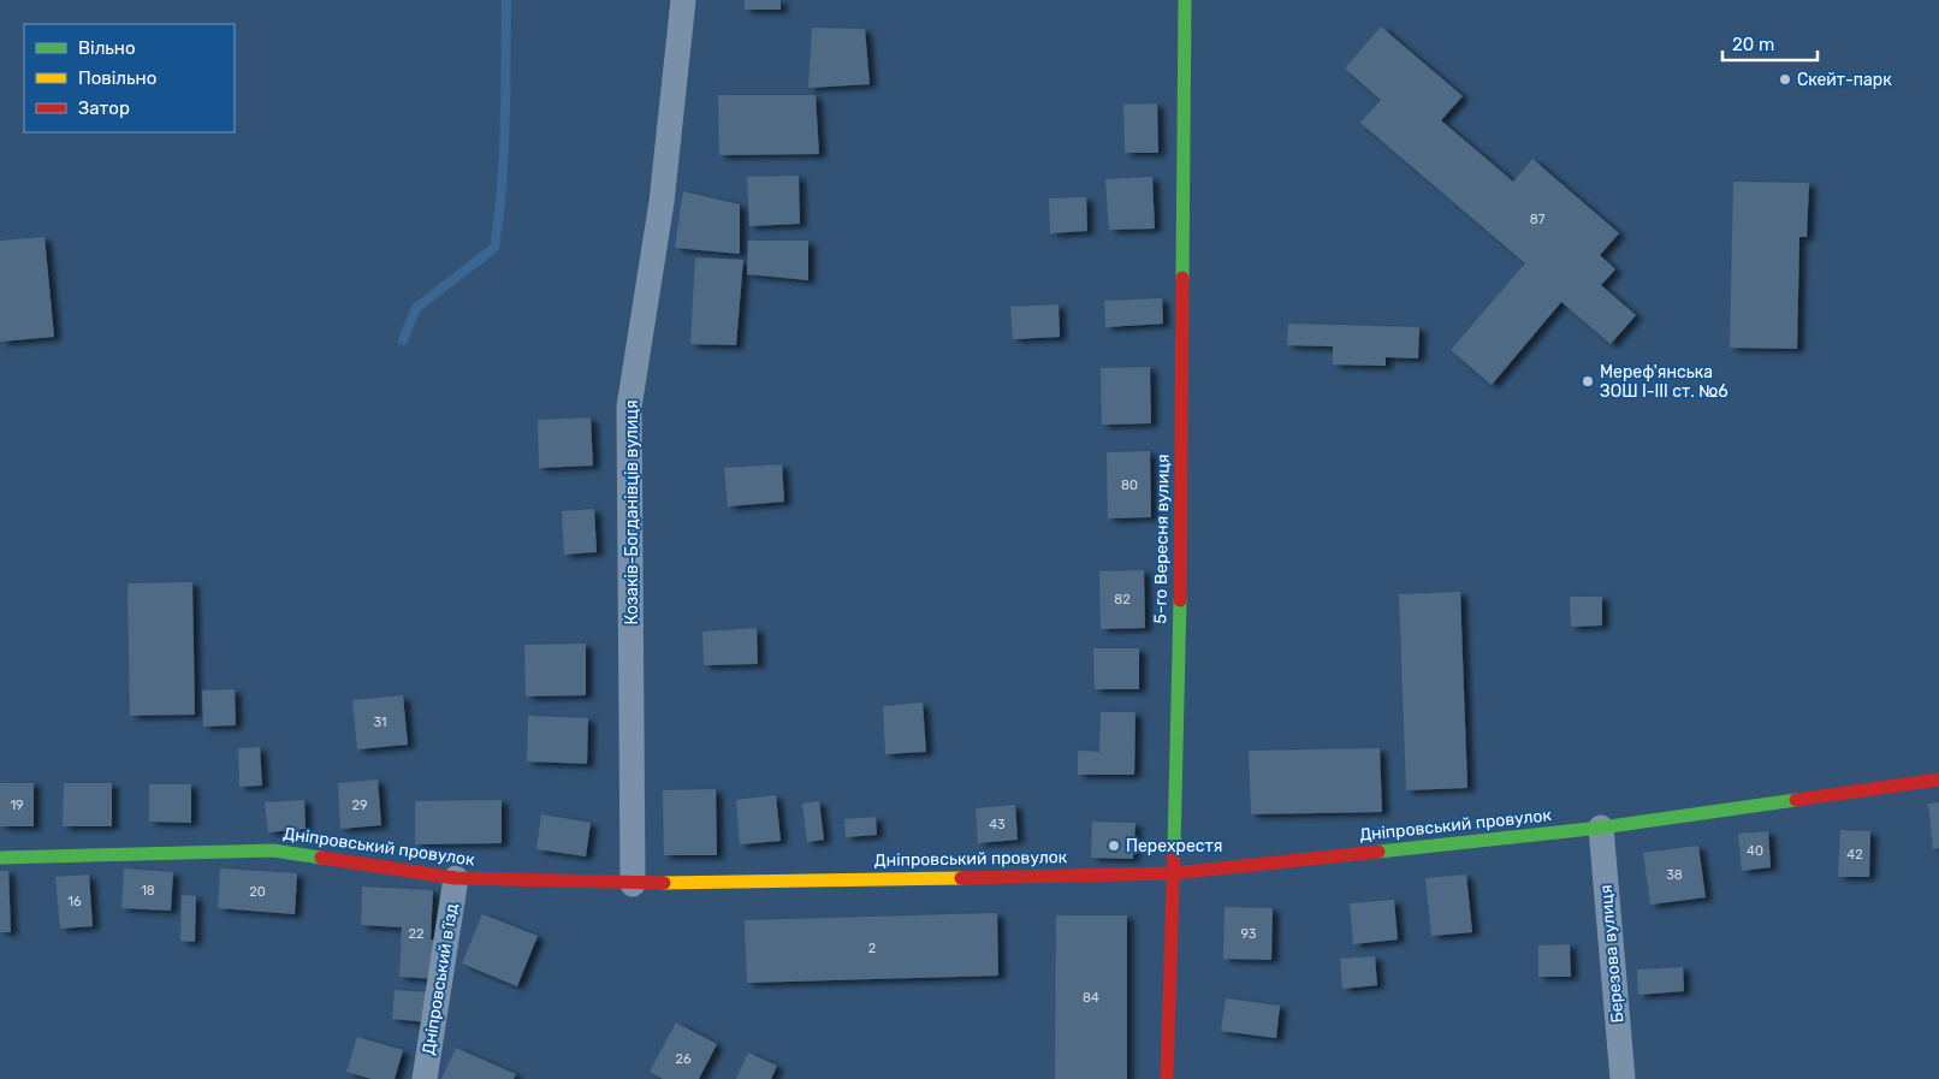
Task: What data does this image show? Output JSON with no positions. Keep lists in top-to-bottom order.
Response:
{
  "streets": {
    "street": [
      "Козаків-Богданівців вулиця",
      "5-го Вересня вулиця",
      "Дніпровський провулок",
      "Березова вулиця",
      "Дніпровський в’їзд"
    ]
  },
  "crossings": [
    ["Козаків-Богданівців вулиця", "Дніпровський провулок"],
    ["5-го Вересня вулиця", "Дніпровський провулок"],
    ["Дніпровський провулок", "Березова вулиця"],
    ["Дніпровський провулок", "Дніпровський в’їзд"]
  ],
  "places": ["Скейт-парк", "Мереф'янська ЗОШ І-ІІІ ст. №6", "Перехрестя"],
  "house_numbers": [
    "87",
    "80",
    "82",
    "31",
    "19",
    "29",
    "43",
    "40",
    "42",
    "38",
    "18",
    "20",
    "16",
    "22",
    "93",
    "2",
    "84",
    "26"
  ],
  "legend": ["Вільно", "Повільно", "Затор"],
  "scale_bar": "20 m"
}
